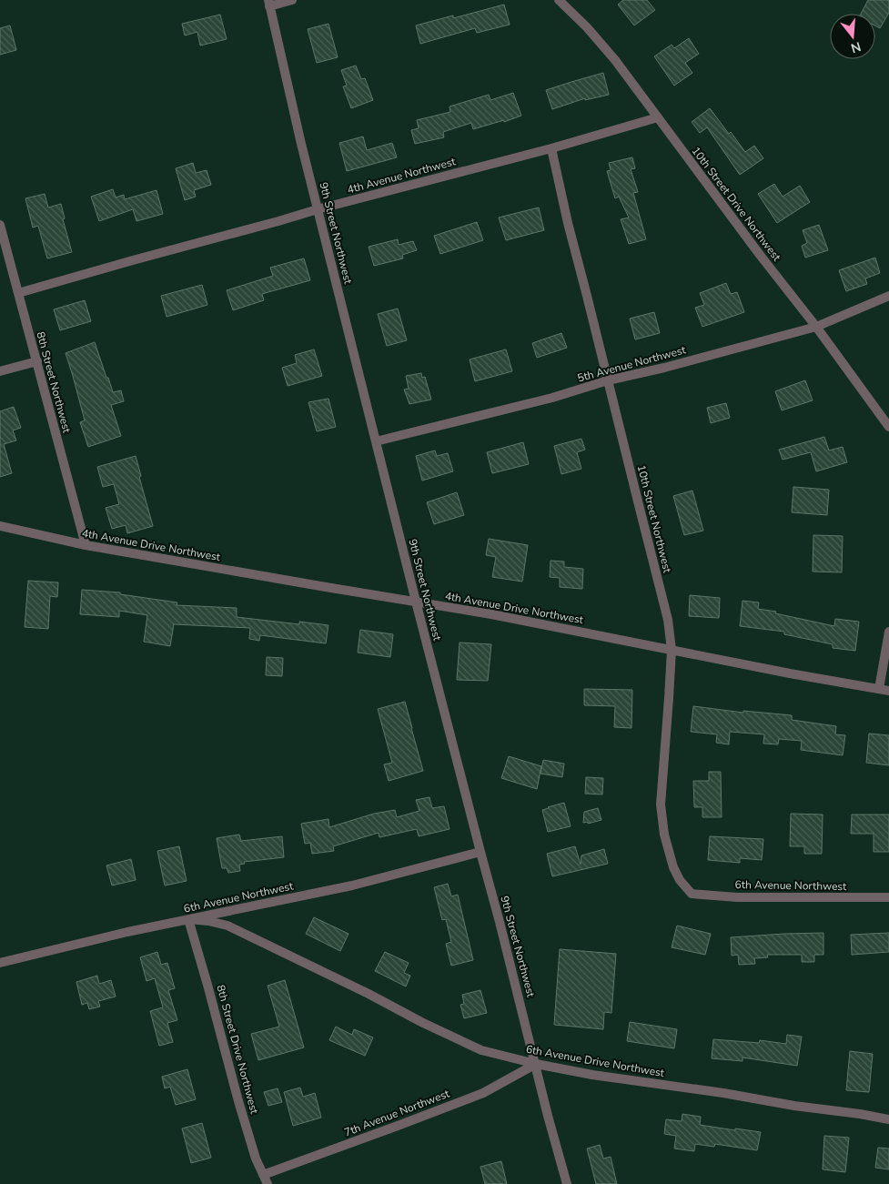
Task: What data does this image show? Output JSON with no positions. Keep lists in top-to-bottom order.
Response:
{
  "streets": {
    "street": [
      "4th Avenue Northwest",
      "10th Street Drive Northwest",
      "9th Street Northwest",
      "5th Avenue Northwest",
      "8th Street Northwest",
      "10th Street Northwest",
      "4th Avenue Drive Northwest",
      "6th Avenue Northwest",
      "8th Street Drive Northwest",
      "6th Avenue Drive Northwest",
      "7th Avenue Northwest"
    ]
  },
  "crossings": [
    ["4th Avenue Northwest", "10th Street Drive Northwest"],
    ["4th Avenue Northwest", "9th Street Northwest"],
    ["4th Avenue Northwest", "8th Street Northwest"],
    ["4th Avenue Northwest", "10th Street Northwest"],
    ["10th Street Drive Northwest", "5th Avenue Northwest"],
    ["9th Street Northwest", "5th Avenue Northwest"],
    ["9th Street Northwest", "4th Avenue Drive Northwest"],
    ["9th Street Northwest", "6th Avenue Northwest"],
    ["9th Street Northwest", "6th Avenue Drive Northwest"],
    ["9th Street Northwest", "7th Avenue Northwest"],
    ["5th Avenue Northwest", "10th Street Northwest"],
    ["8th Street Northwest", "4th Avenue Drive Northwest"],
    ["10th Street Northwest", "4th Avenue Drive Northwest"],
    ["10th Street Northwest", "6th Avenue Northwest"],
    ["6th Avenue Northwest", "8th Street Drive Northwest"],
    ["6th Avenue Northwest", "6th Avenue Drive Northwest"],
    ["8th Street Drive Northwest", "6th Avenue Drive Northwest"],
    ["8th Street Drive Northwest", "7th Avenue Northwest"],
    ["6th Avenue Drive Northwest", "7th Avenue Northwest"]
  ],
  "north": "bottom"
}
